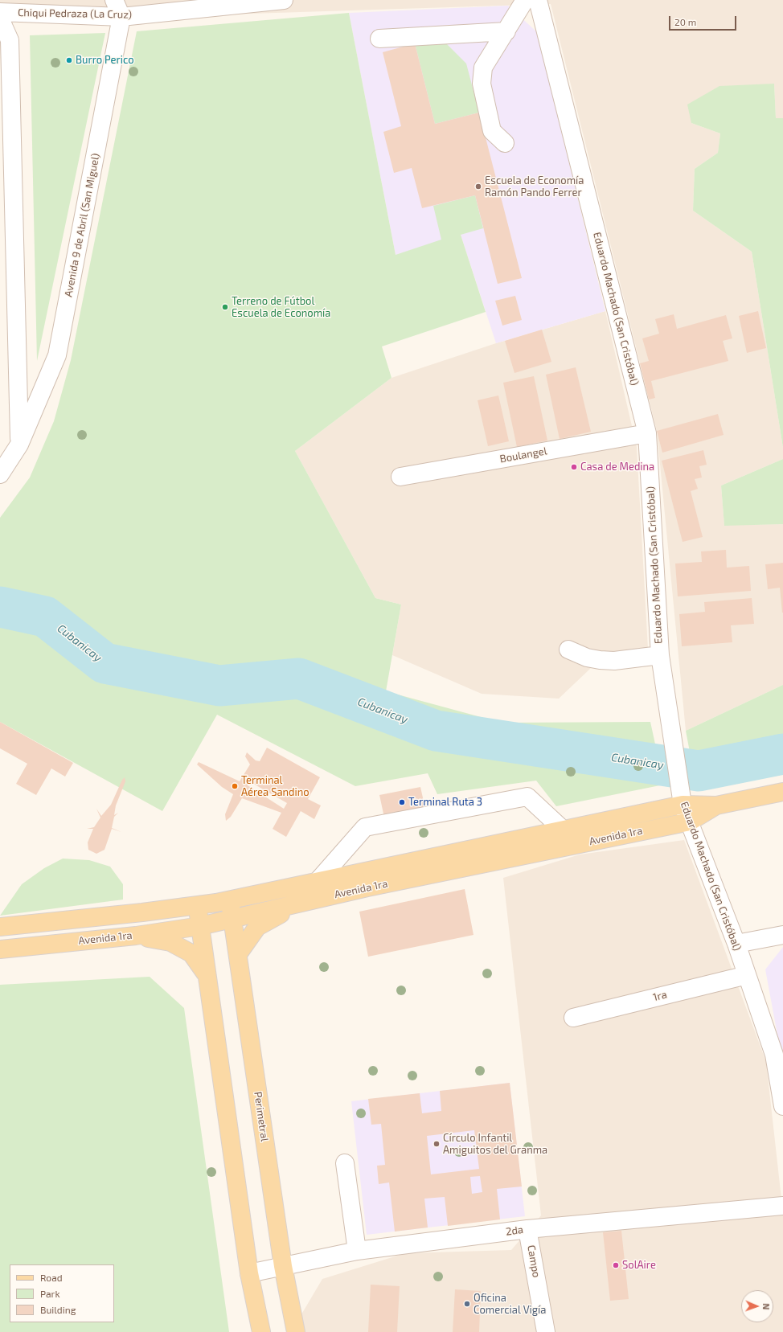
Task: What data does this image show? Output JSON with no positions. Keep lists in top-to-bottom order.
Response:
{
  "streets": {
    "main road": ["Avenida 1ra", "Perimetral"],
    "street": [
      "Chiqui Pedraza (La Cruz)",
      "Avenida 9 de Abril (San Miguel)",
      "Eduardo Machado (San Cristóbal)",
      "Boulangel",
      "1ra",
      "2da",
      "Campo"
    ]
  },
  "crossings": [
    ["Chiqui Pedraza (La Cruz)", "Avenida 9 de Abril (San Miguel)"],
    ["Eduardo Machado (San Cristóbal)", "Boulangel"],
    ["Eduardo Machado (San Cristóbal)", "Avenida 1ra"],
    ["Eduardo Machado (San Cristóbal)", "1ra"],
    ["Avenida 1ra", "Perimetral"],
    ["Perimetral", "2da"],
    ["2da", "Campo"]
  ],
  "water": ["Cubanicay"],
  "places": [
    "Burro Perico",
    "Escuela de Economía Ramón Pando Ferrer",
    "Terreno de Fútbol Escuela de Economía",
    "Casa de Medina",
    "Terminal Aérea Sandino",
    "Terminal Ruta 3",
    "Círculo Infantil Amiguitos del Granma",
    "SolAire",
    "Oficina Comercial Vigía"
  ],
  "legend": ["Road", "Park", "Building"],
  "scale_bar": "20 m",
  "north": "right"
}
